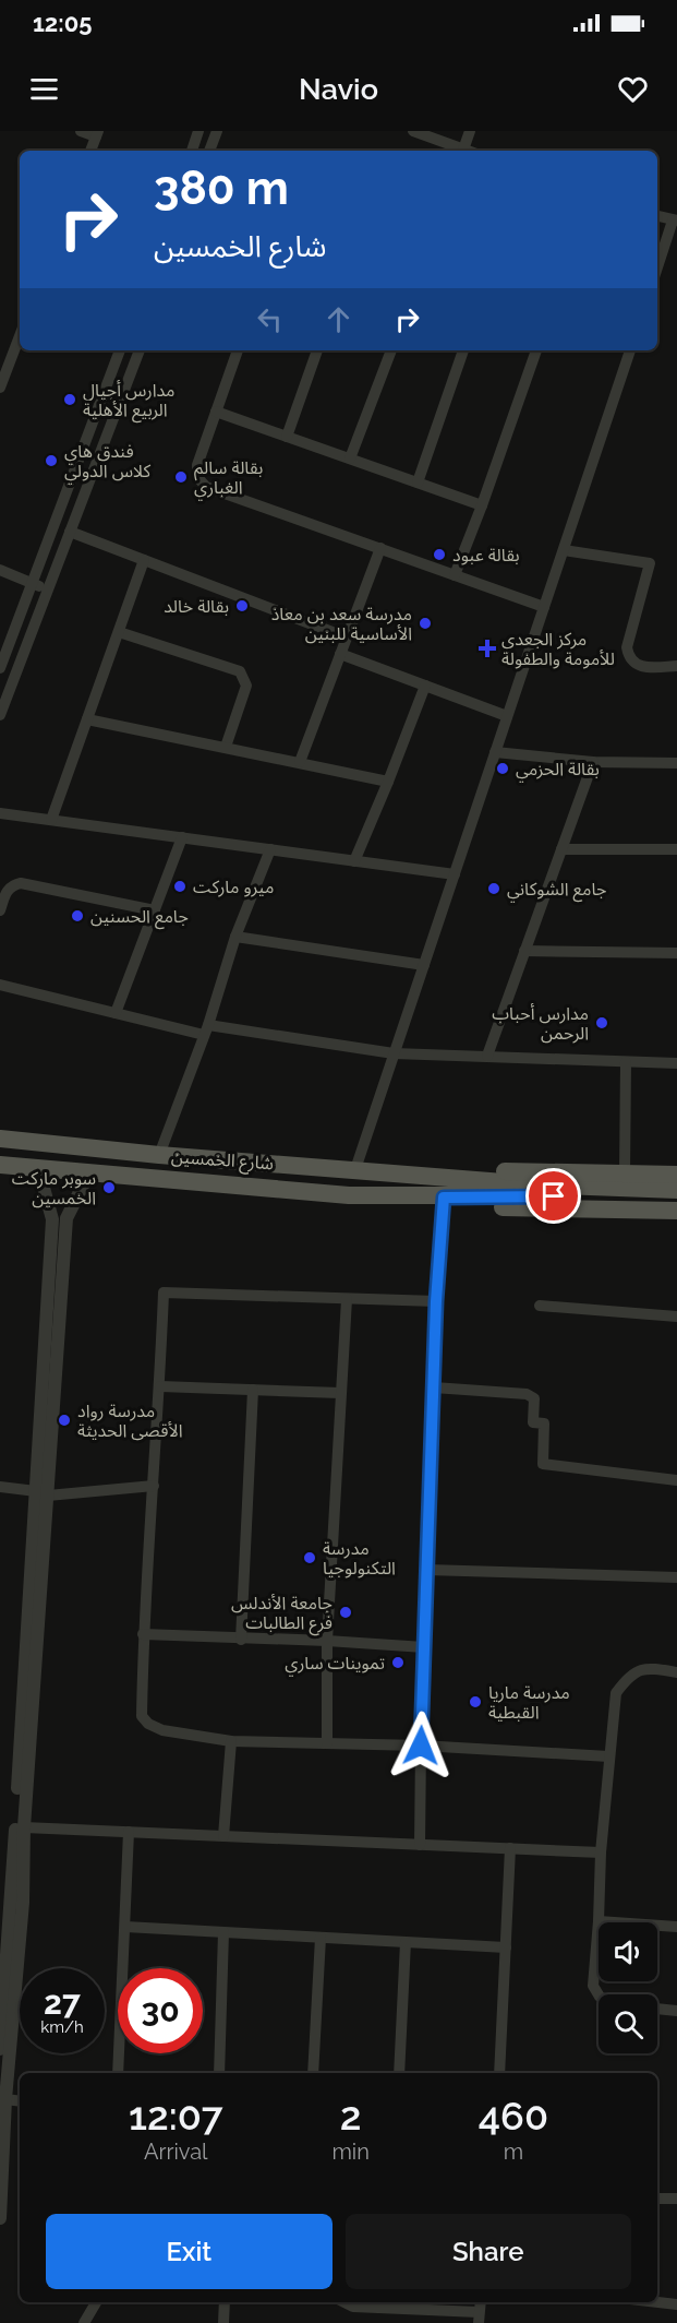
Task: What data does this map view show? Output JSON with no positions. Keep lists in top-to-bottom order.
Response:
{
  "streets": {
    "main road": ["شارع الخمسين"]
  },
  "places": {
    "other": [
      "مدارس أجيال الربيع الأهلية",
      "فندق هاي كلاس الدولي",
      "بقالة سالم الغباري",
      "بقالة عبود",
      "بقالة خالد",
      "مدرسة سعد بن معاذ الأساسية للبنين",
      "بقالة الحزمي",
      "ميرو ماركت",
      "جامع الشوكاني",
      "جامع الحسنين",
      "مدارس أحباب الرحمن",
      "سوبر ماركت الخمسين",
      "مدرسة رواد الأقصى الحديثة",
      "مدرسة التكنولوجيا",
      "جامعة الأندلس فرع الطالبات",
      "تموينات ساري",
      "مدرسة ماريا القبطية"
    ],
    "health": ["مركز الجعدي للأمومة والطفولة"]
  },
  "page": {
    "status": "12:05",
    "header": "Navio",
    "turn": ["380 m", "شارع الخمسين"],
    "speed": "27 km/h",
    "limit": "30",
    "eta": [
      "12:07",
      "Arrival",
      "2",
      "min",
      "460",
      "m"
    ],
    "buttons": ["Exit", "Share"]
  }
}
